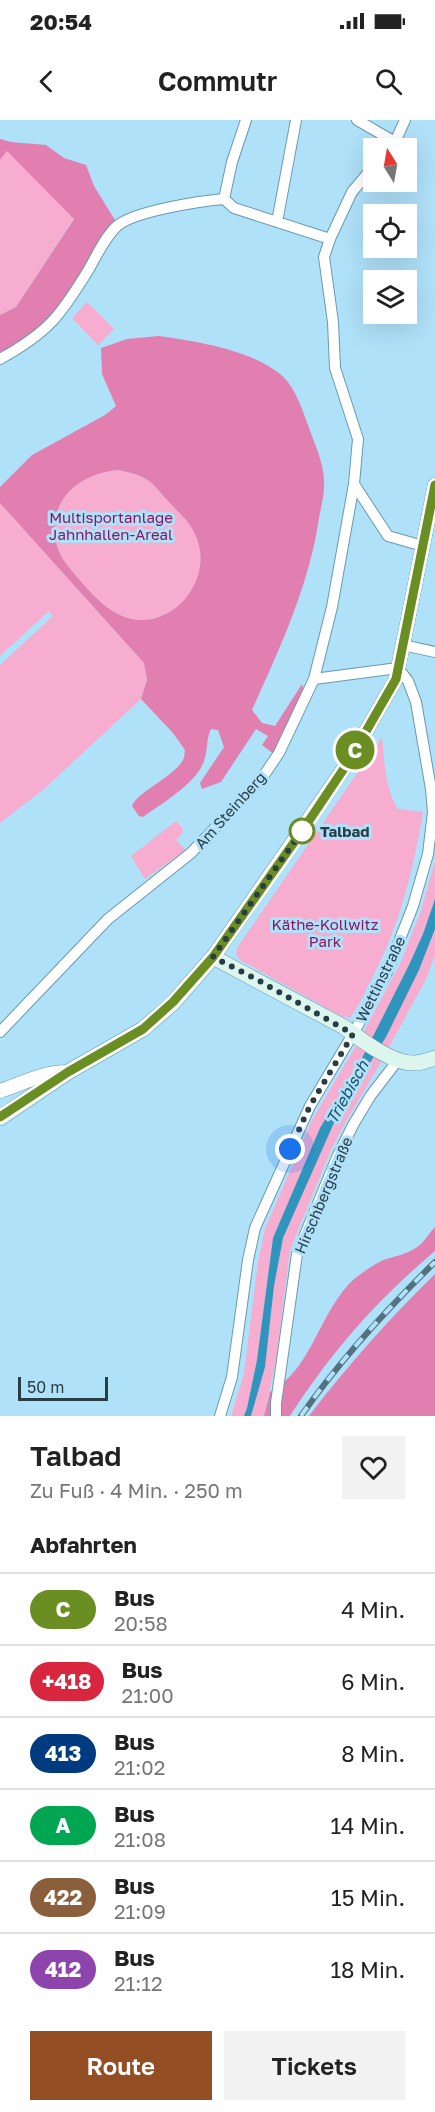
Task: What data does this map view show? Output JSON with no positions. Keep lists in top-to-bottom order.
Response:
{
  "streets": {
    "street": ["Am Steinberg", "Wettinstraße", "Hirschbergstraße"]
  },
  "water": ["Triebisch"],
  "parks": ["Multisportanlage Jahnhallen-Areal", "Käthe-Kollwitz Park"],
  "places": ["Talbad"],
  "lines": ["bus line C"],
  "scale_bar": "50 m",
  "north": "top",
  "page": {
    "status": "20:54",
    "header": "Commutr",
    "on_map": "C",
    "scale": "50 m",
    "heading": [
      ["Talbad", "Zu Fuß · 4 Min. · 250 m"],
      "Abfahrten"
    ],
    "list": [
      {
        "mark": "C",
        "name": "Bus",
        "note": "20:58",
        "value": "4 Min."
      },
      {
        "mark": "+418",
        "name": "Bus",
        "note": "21:00",
        "value": "6 Min."
      },
      {
        "mark": "413",
        "name": "Bus",
        "note": "21:02",
        "value": "8 Min."
      },
      {
        "mark": "A",
        "name": "Bus",
        "note": "21:08",
        "value": "14 Min."
      },
      {
        "mark": "422",
        "name": "Bus",
        "note": "21:09",
        "value": "15 Min."
      },
      {
        "mark": "412",
        "name": "Bus",
        "note": "21:12",
        "value": "18 Min."
      }
    ],
    "buttons": ["Route", "Tickets"]
  }
}
